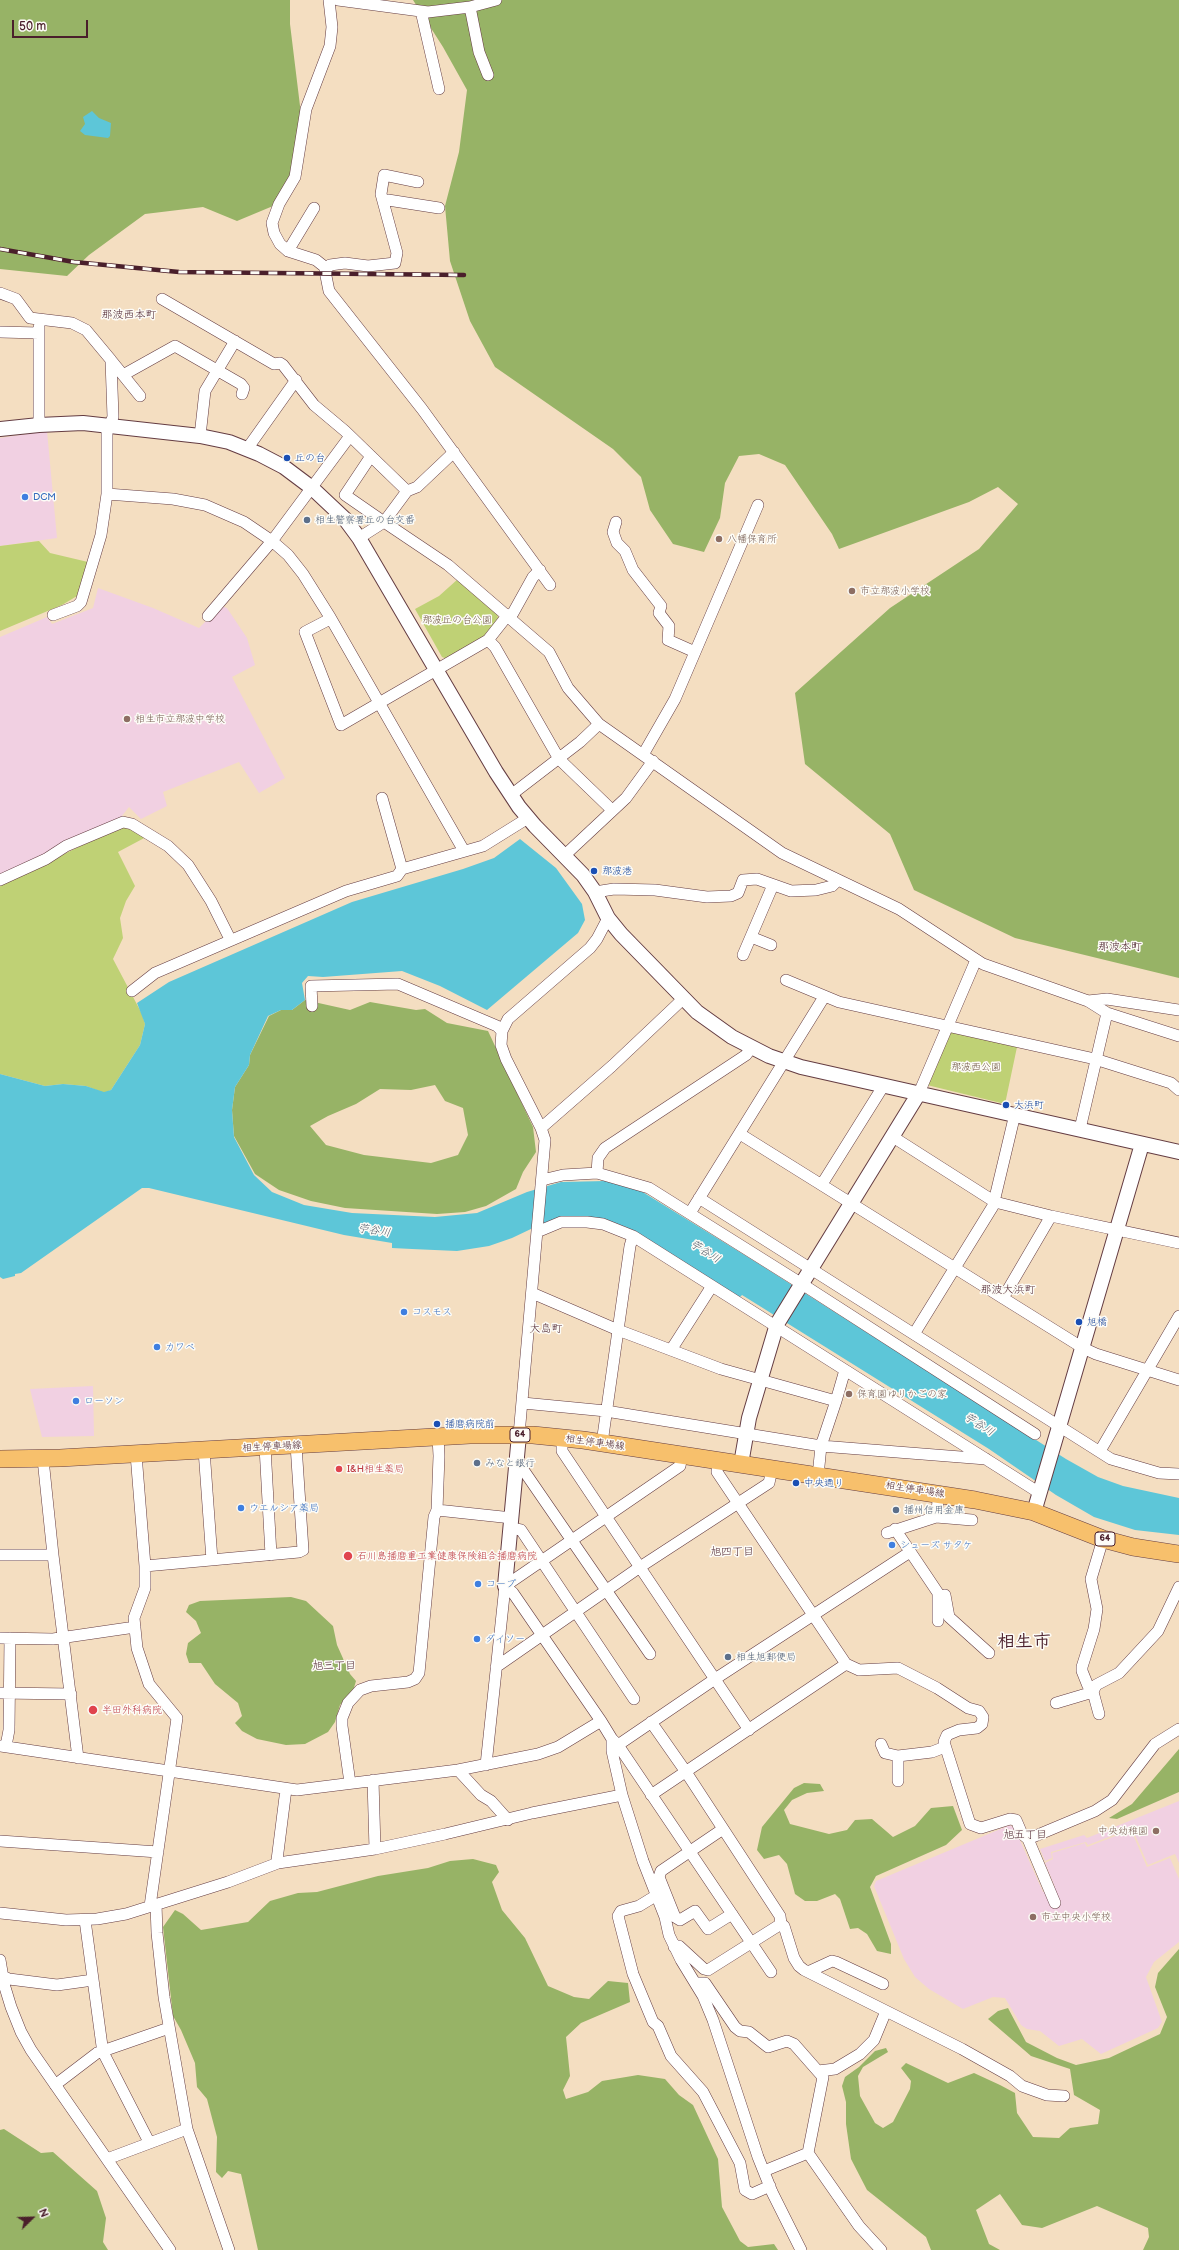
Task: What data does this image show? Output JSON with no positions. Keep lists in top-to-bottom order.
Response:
{
  "streets": {
    "main road": ["64", "相生停車場線"]
  },
  "districts": [
    "那波西本町",
    "那波本町",
    "那波大浜町",
    "大島町",
    "旭四丁目",
    "相生市",
    "旭三丁目",
    "旭五丁目"
  ],
  "water": ["苧谷川"],
  "parks": ["那波丘の台公園", "那波西公園"],
  "places": [
    "丘の台",
    "DCM",
    "相生警察署丘の台交番",
    "八幡保育所",
    "市立那波小学校",
    "相生市立那波中学校",
    "那波港",
    "大浜町",
    "コスモス",
    "旭橋",
    "カワベ",
    "保育園ゆりかごの家",
    "ローソン",
    "播磨病院前",
    "みなと銀行",
    "I&H相生薬局",
    "中央通り",
    "ウエルシア薬局",
    "播州信用金庫",
    "シューズ サタケ",
    "石川島播磨重工業健康保険組合播磨病院",
    "コープ",
    "ダイソー",
    "相生旭郵便局",
    "半田外科病院",
    "中央幼稚園",
    "市立中央小学校"
  ],
  "scale_bar": "50 m",
  "north": "top right"
}
